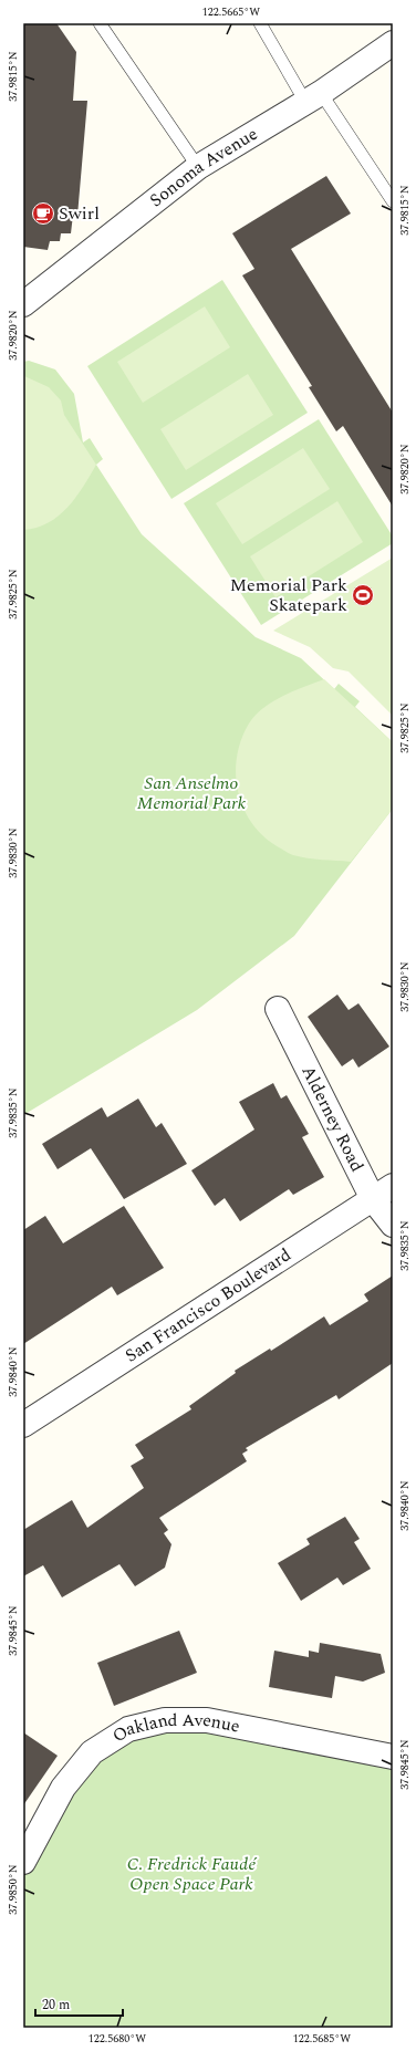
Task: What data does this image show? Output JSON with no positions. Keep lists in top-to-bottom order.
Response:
{
  "streets": {
    "street": [
      "Sonoma Avenue",
      "Alderney Road",
      "San Francisco Boulevard",
      "Oakland Avenue"
    ]
  },
  "crossings": [
    ["Alderney Road", "San Francisco Boulevard"]
  ],
  "parks": ["San Anselmo Memorial Park", "C. Fredrick Faudé Open Space Park"],
  "places": {
    "cafe": ["Swirl"],
    "sports": ["Memorial Park Skatepark"]
  },
  "scale_bar": "20 m",
  "coordinates": [
    "122.5665°W",
    "37.9815°N",
    "37.9820°N",
    "37.9825°N",
    "37.9830°N",
    "37.9835°N",
    "37.9840°N",
    "37.9845°N",
    "37.9850°N",
    "122.5680°W",
    "122.5685°W"
  ]
}
